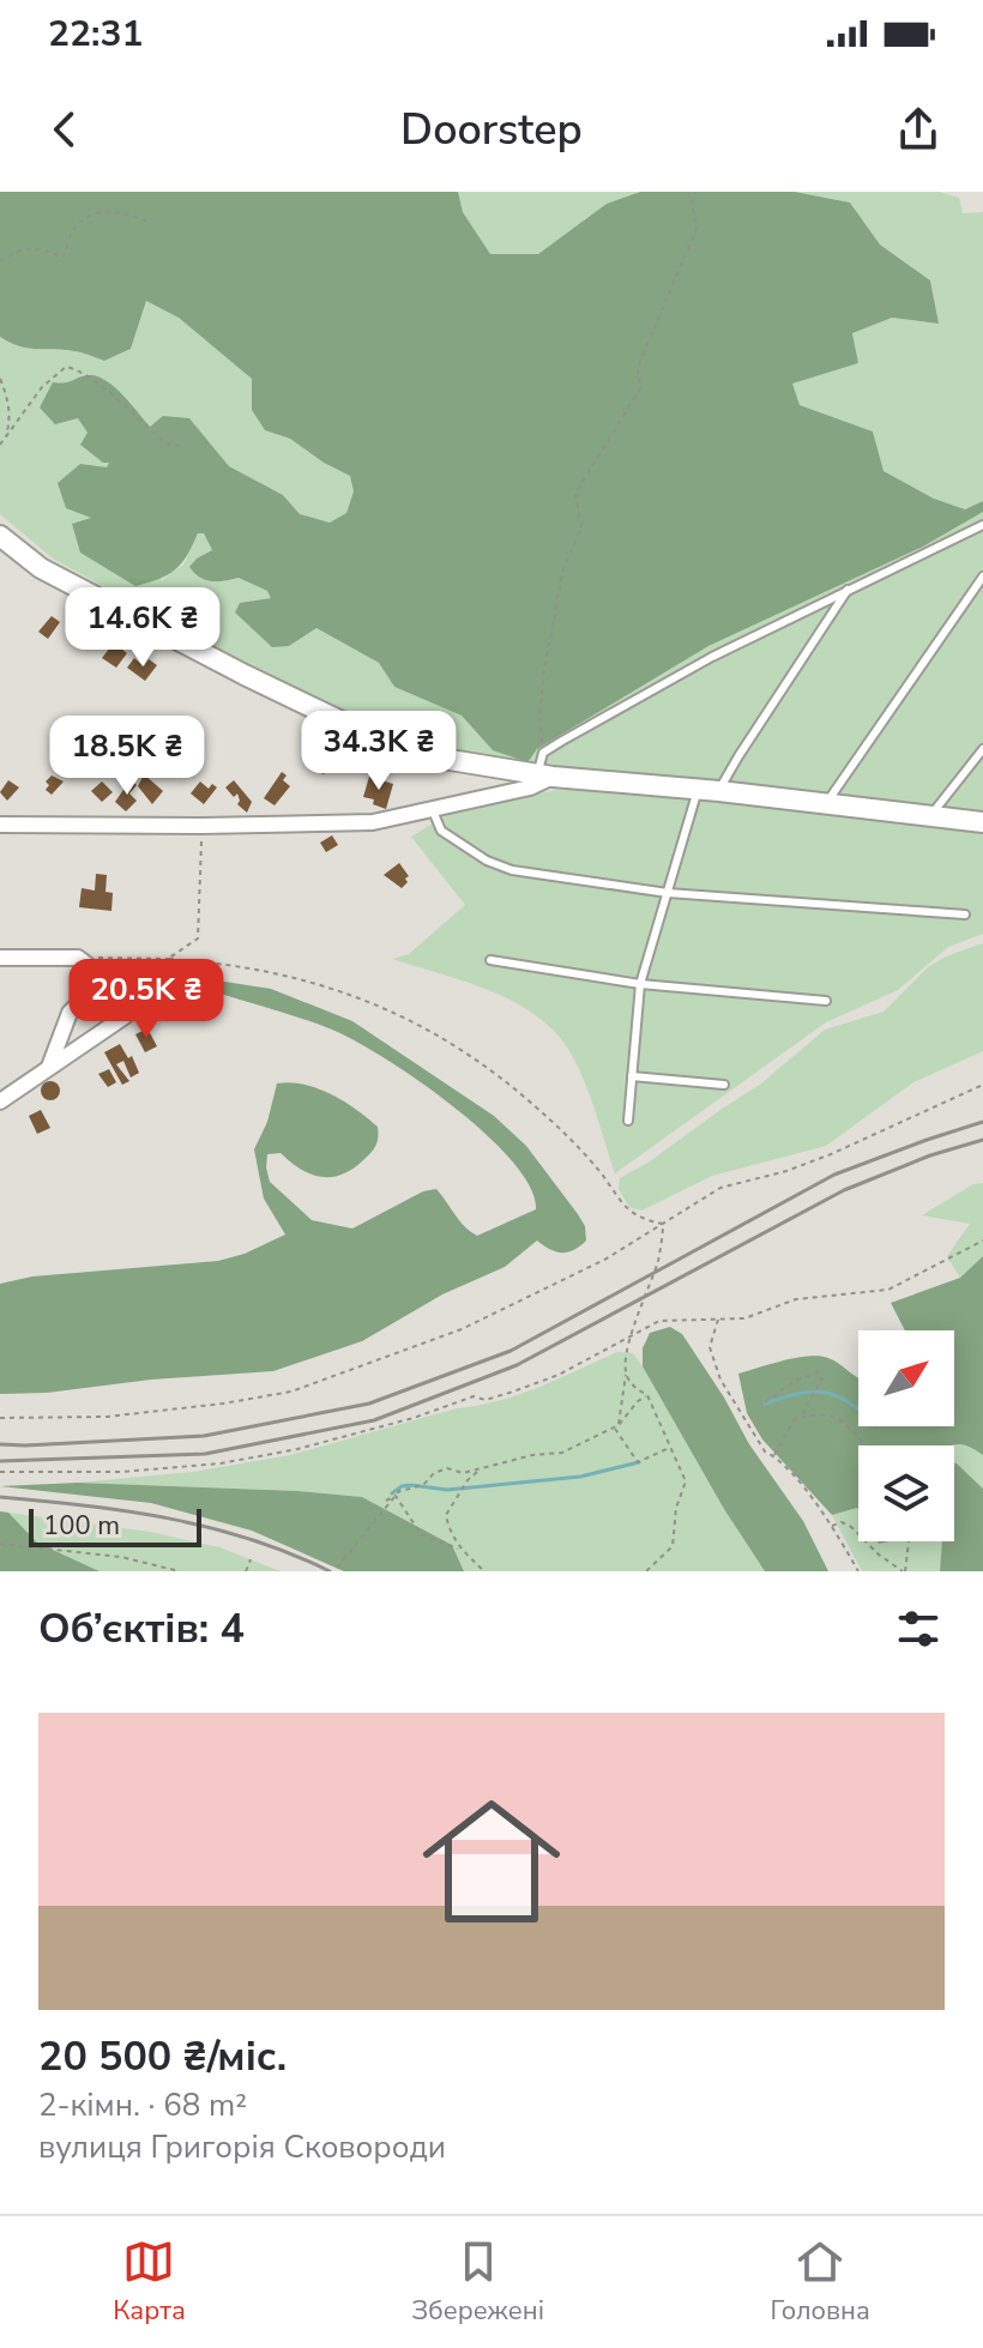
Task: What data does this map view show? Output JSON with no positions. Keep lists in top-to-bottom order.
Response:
{
  "scale_bar": "100 m",
  "north": "top right",
  "page": {
    "status": "22:31",
    "header": "Doorstep",
    "price": [
      "14.6K ₴",
      "34.3K ₴",
      "18.5K ₴",
      "20.5K ₴"
    ],
    "scale": "100 m",
    "heading": "Об’єктів: 4",
    "list": [
      {
        "name": "20 500 ₴/міс.",
        "note": "2-кімн. · 68 m² · вулиця Григорія Сковороди"
      }
    ],
    "tabs": ["Карта", "Збережені", "Головна"]
  }
}
